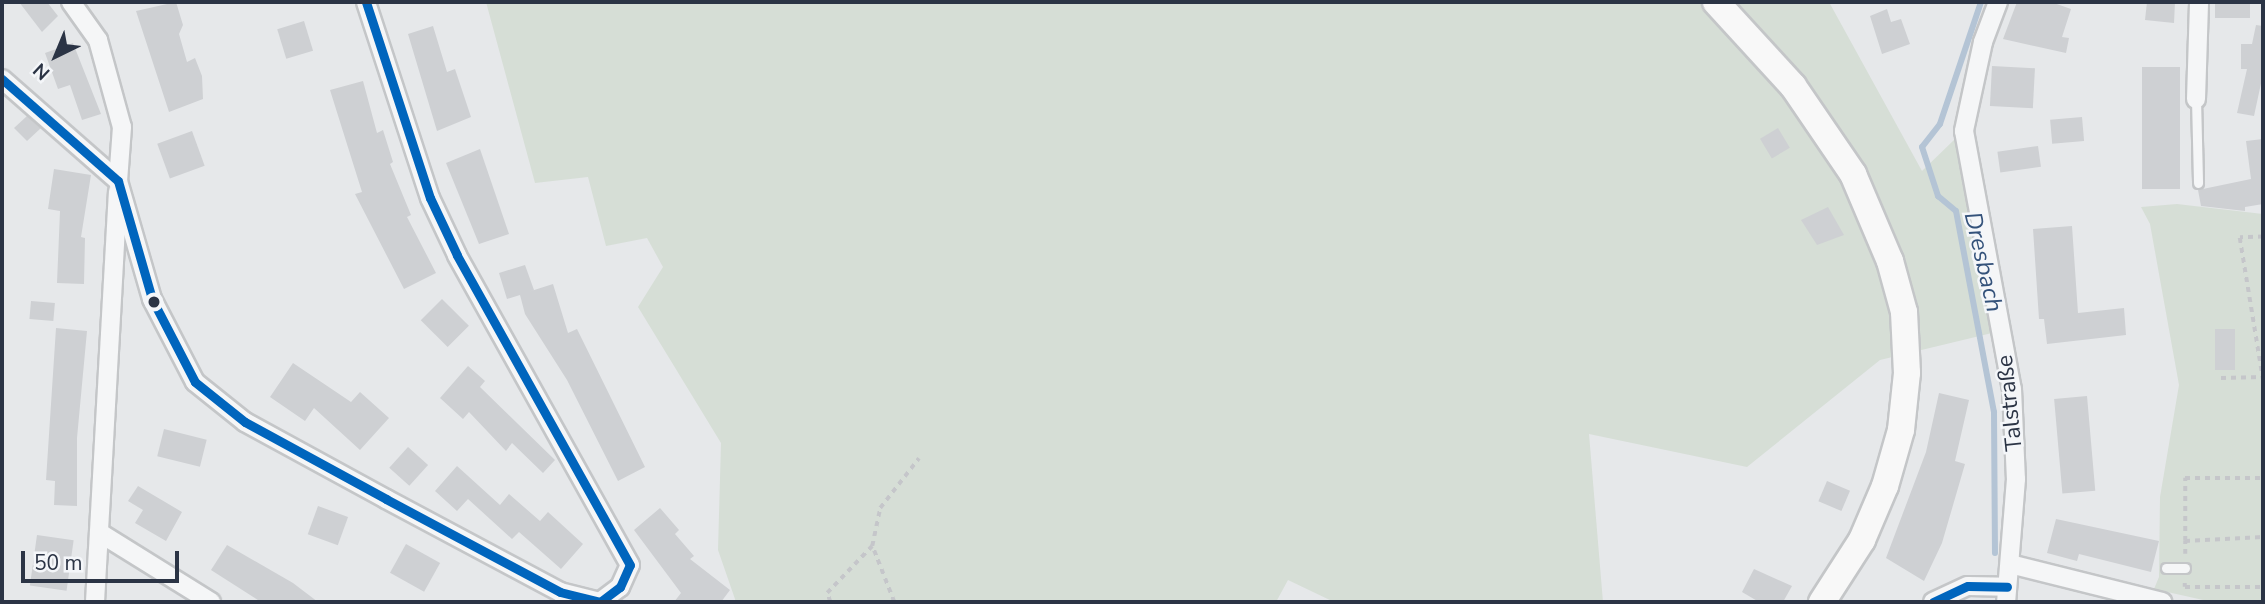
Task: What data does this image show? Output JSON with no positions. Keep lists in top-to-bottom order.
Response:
{
  "streets": {
    "street": ["Talstraße"]
  },
  "water": ["Dresbach"],
  "scale_bar": "50 m",
  "north": "bottom left"
}
